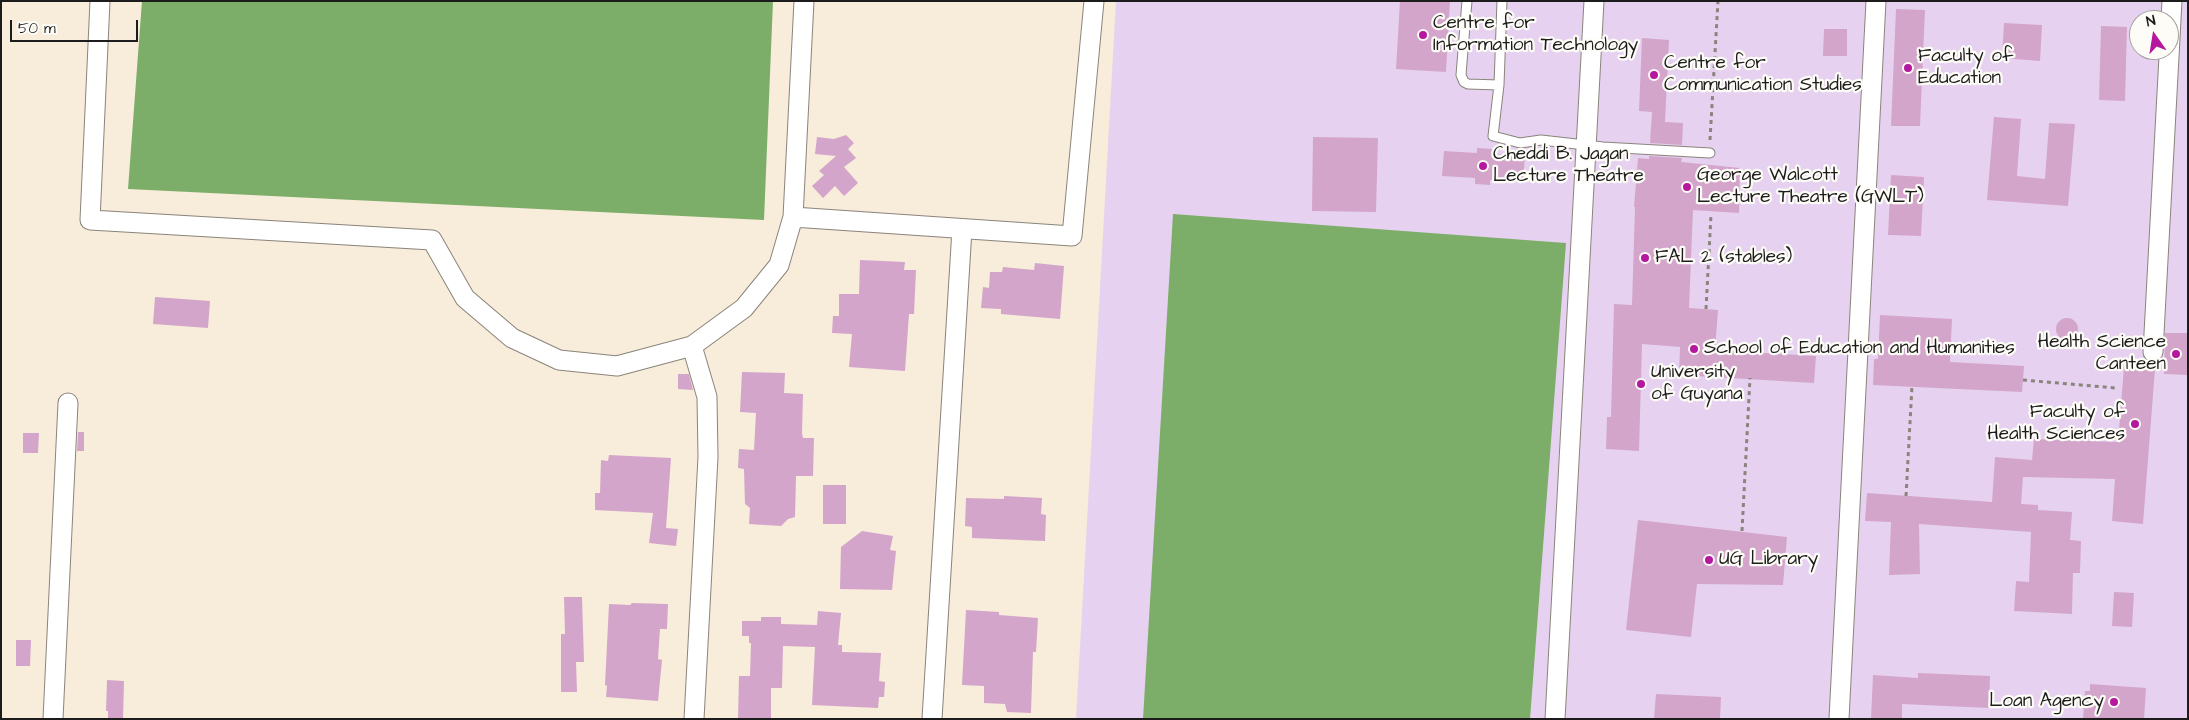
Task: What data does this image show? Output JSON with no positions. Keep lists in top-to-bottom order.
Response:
{
  "places": [
    "Centre for Information Technology",
    "Faculty of Education",
    "Centre for Communication Studies",
    "Cheddi B. Jagan Lecture Theatre",
    "George Walcott Lecture Theatre (GWLT)",
    "FAL 2 (stables)",
    "School of Education and Humanities",
    "Health Science Canteen",
    "University of Guyana",
    "Faculty of Health Sciences",
    "UG Library",
    "Loan Agency"
  ],
  "scale_bar": "50 m",
  "north": "top"
}
